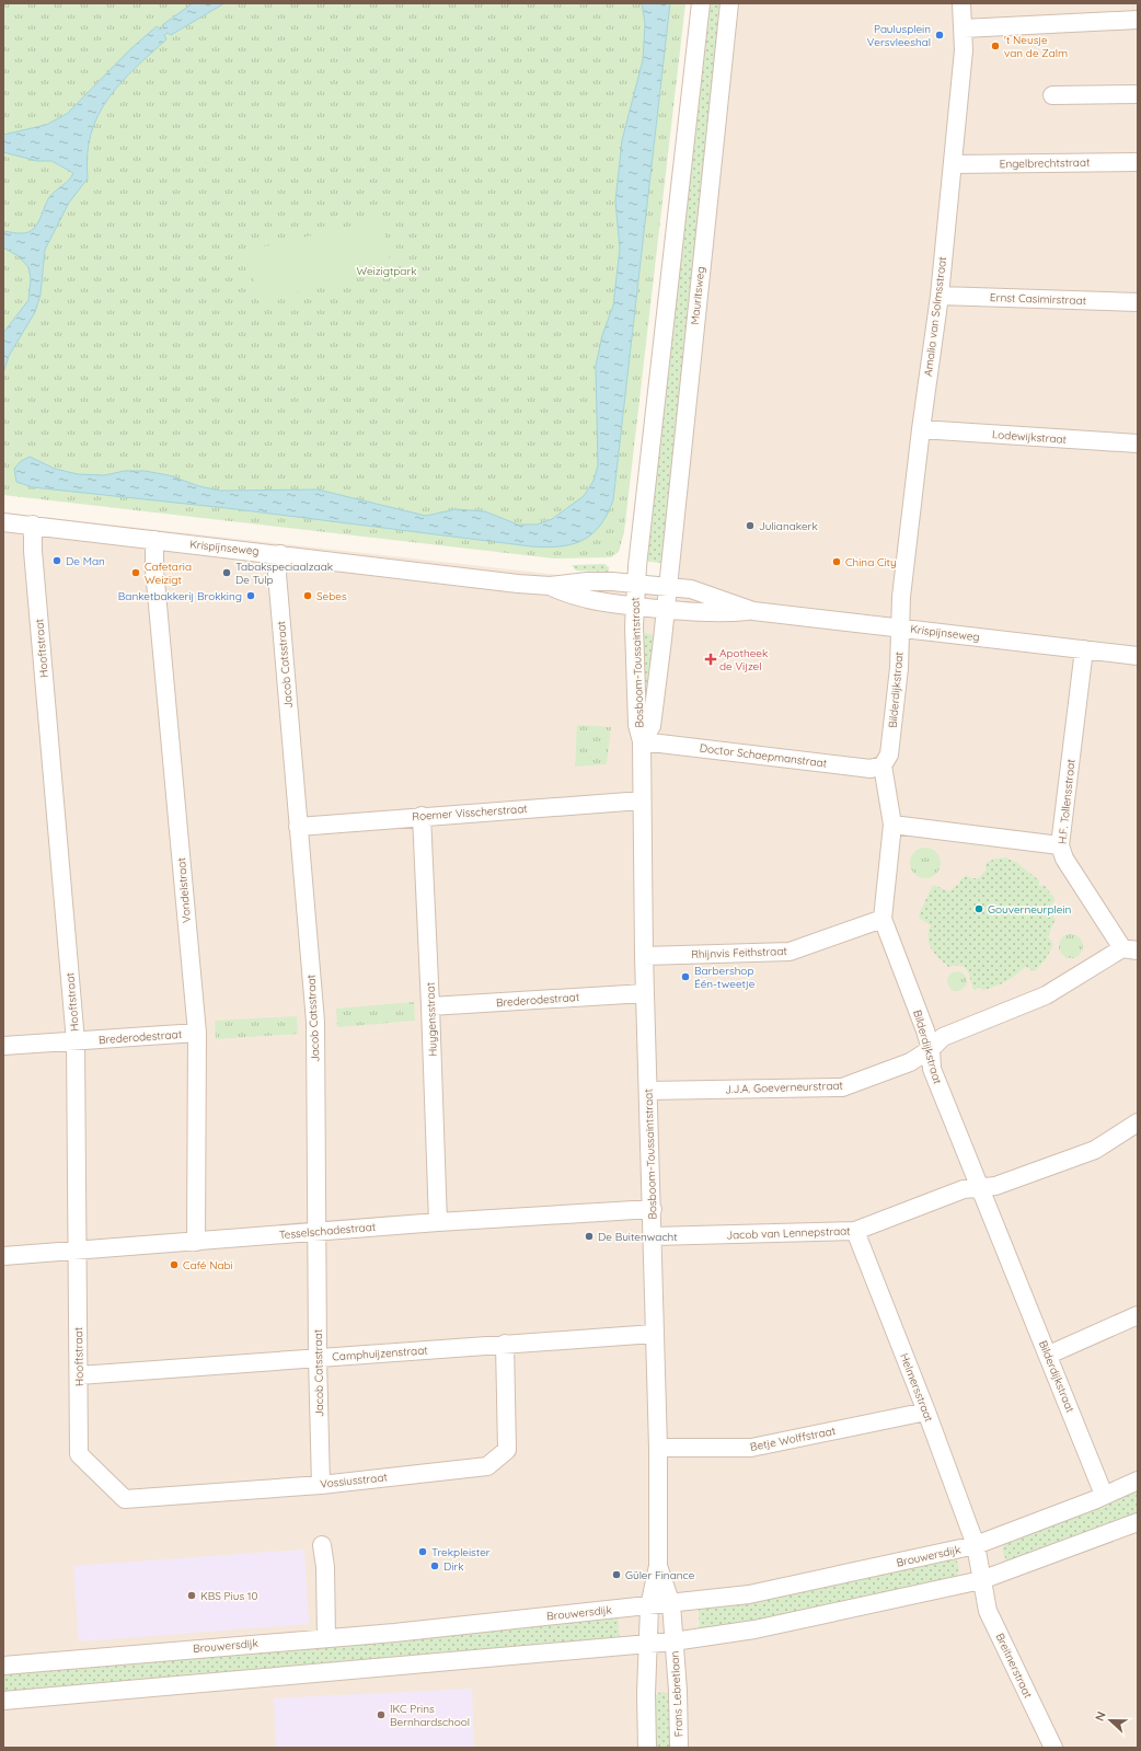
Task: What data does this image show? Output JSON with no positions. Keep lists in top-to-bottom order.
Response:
{
  "streets": {
    "street": [
      "Engelbrechtstraat",
      "Mauritsweg",
      "Ernst Casimirstraat",
      "Amalia van Solmsstraat",
      "Lodewijkstraat",
      "Krispijnseweg",
      "Hooftstraat",
      "Bosboom-Toussaintstraat",
      "Jacob Catsstraat",
      "Bilderdijkstraat",
      "Doctor Schaepmanstraat",
      "H.F. Tollensstraat",
      "Roemer Visscherstraat",
      "Vondelstraat",
      "Rhijnvis Feithstraat",
      "Brederodestraat",
      "Huygensstraat",
      "J.J.A. Goeverneurstraat",
      "Tesselschadestraat",
      "Jacob van Lennepstraat",
      "Camphuijzenstraat",
      "Helmersstraat",
      "Betje Wolffstraat",
      "Vossiusstraat",
      "Brouwersdijk",
      "Breitnerstraat",
      "Frans Lebretlaan"
    ]
  },
  "crossings": [
    ["Engelbrechtstraat", "Amalia van Solmsstraat"],
    ["Mauritsweg", "Krispijnseweg"],
    ["Mauritsweg", "Bosboom-Toussaintstraat"],
    ["Ernst Casimirstraat", "Amalia van Solmsstraat"],
    ["Amalia van Solmsstraat", "Lodewijkstraat"],
    ["Amalia van Solmsstraat", "Krispijnseweg"],
    ["Amalia van Solmsstraat", "Bilderdijkstraat"],
    ["Krispijnseweg", "Hooftstraat"],
    ["Krispijnseweg", "Bosboom-Toussaintstraat"],
    ["Krispijnseweg", "Jacob Catsstraat"],
    ["Krispijnseweg", "Bilderdijkstraat"],
    ["Krispijnseweg", "H.F. Tollensstraat"],
    ["Krispijnseweg", "Vondelstraat"],
    ["Hooftstraat", "Brederodestraat"],
    ["Hooftstraat", "Tesselschadestraat"],
    ["Hooftstraat", "Camphuijzenstraat"],
    ["Hooftstraat", "Vossiusstraat"],
    ["Bosboom-Toussaintstraat", "Doctor Schaepmanstraat"],
    ["Bosboom-Toussaintstraat", "Roemer Visscherstraat"],
    ["Bosboom-Toussaintstraat", "Rhijnvis Feithstraat"],
    ["Bosboom-Toussaintstraat", "Brederodestraat"],
    ["Bosboom-Toussaintstraat", "J.J.A. Goeverneurstraat"],
    ["Bosboom-Toussaintstraat", "Tesselschadestraat"],
    ["Bosboom-Toussaintstraat", "Jacob van Lennepstraat"],
    ["Bosboom-Toussaintstraat", "Camphuijzenstraat"],
    ["Bosboom-Toussaintstraat", "Betje Wolffstraat"],
    ["Bosboom-Toussaintstraat", "Brouwersdijk"],
    ["Bosboom-Toussaintstraat", "Frans Lebretlaan"],
    ["Jacob Catsstraat", "Roemer Visscherstraat"],
    ["Jacob Catsstraat", "Tesselschadestraat"],
    ["Jacob Catsstraat", "Camphuijzenstraat"],
    ["Jacob Catsstraat", "Vossiusstraat"],
    ["Bilderdijkstraat", "Doctor Schaepmanstraat"],
    ["Bilderdijkstraat", "Rhijnvis Feithstraat"],
    ["Bilderdijkstraat", "J.J.A. Goeverneurstraat"],
    ["Bilderdijkstraat", "Jacob van Lennepstraat"],
    ["Bilderdijkstraat", "Brouwersdijk"],
    ["H.F. Tollensstraat", "J.J.A. Goeverneurstraat"],
    ["Roemer Visscherstraat", "Huygensstraat"],
    ["Vondelstraat", "Brederodestraat"],
    ["Vondelstraat", "Tesselschadestraat"],
    ["Brederodestraat", "Huygensstraat"],
    ["Huygensstraat", "Tesselschadestraat"],
    ["Jacob van Lennepstraat", "Helmersstraat"],
    ["Camphuijzenstraat", "Vossiusstraat"],
    ["Helmersstraat", "Betje Wolffstraat"],
    ["Helmersstraat", "Brouwersdijk"],
    ["Helmersstraat", "Breitnerstraat"]
  ],
  "parks": ["Weizigtpark"],
  "places": {
    "other": [
      "Paulusplein Versvleeshal",
      "'t Neusje van de Zalm",
      "Julianakerk",
      "De Man",
      "China City",
      "Cafetaria Weizigt",
      "Tabakspeciaalzaak De Tulp",
      "Banketbakkerij Brokking",
      "Sebes",
      "Gouverneurplein",
      "Barbershop Één-tweetje",
      "De Buitenwacht",
      "Café Nabi",
      "Trekpleister",
      "Dirk",
      "Güler Finance",
      "KBS Pius 10",
      "IKC Prins Bernhardschool"
    ],
    "health": ["Apotheek de Vijzel"]
  },
  "north": "left"
}
